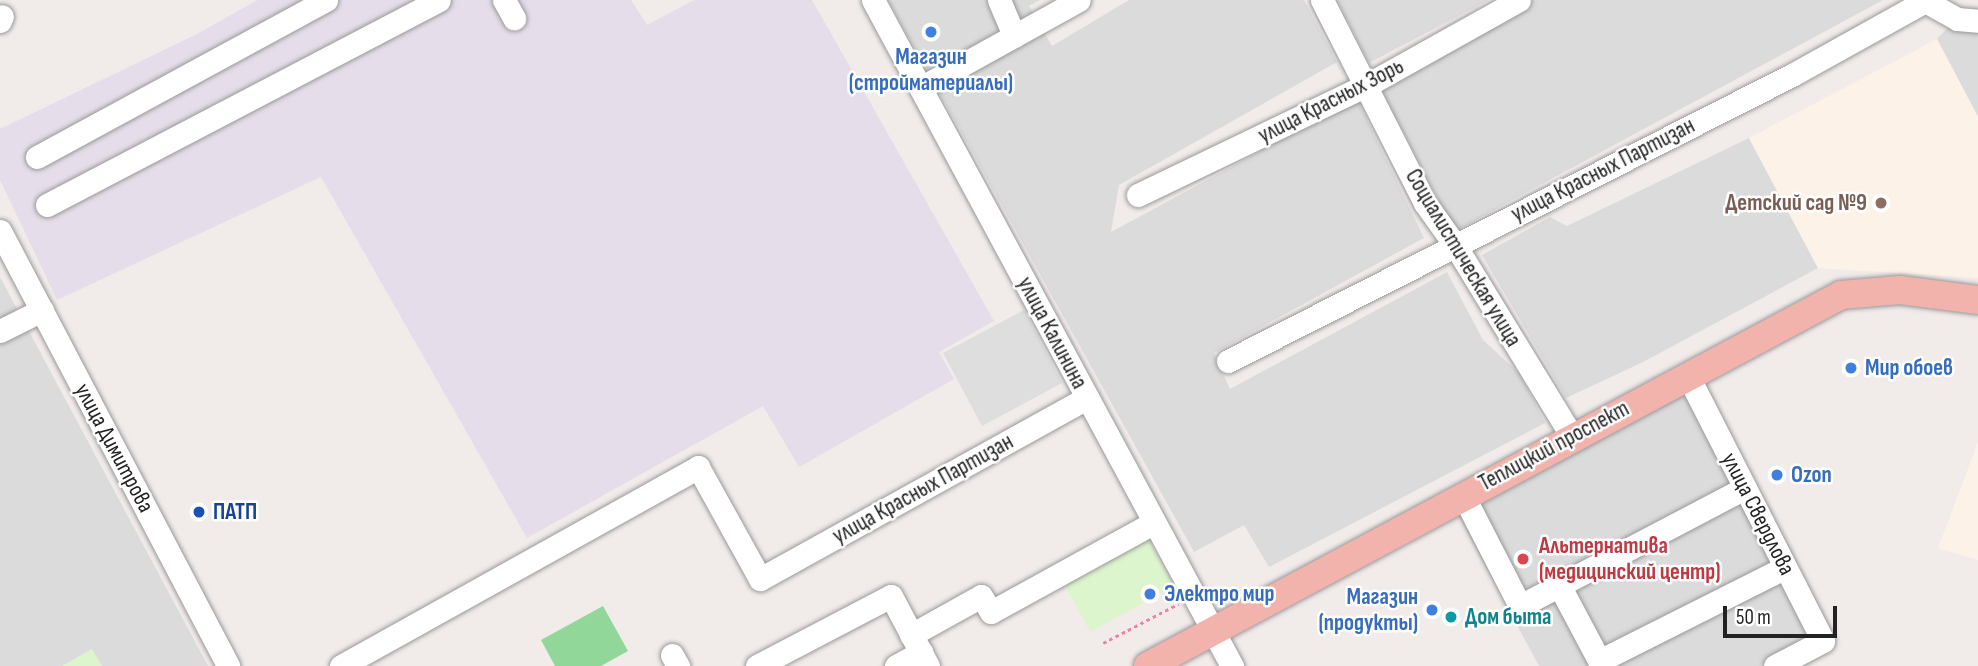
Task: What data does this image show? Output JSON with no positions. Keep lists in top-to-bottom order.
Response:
{
  "streets": {
    "main road": ["Теплицкий проспект"],
    "street": [
      "улица Красных Зорь",
      "улица Красных Партизан",
      "Социалистическая улица",
      "улица Калинина",
      "улица Димитрова",
      "улица Свердлова"
    ]
  },
  "crossings": [
    ["улица Красных Зорь", "Социалистическая улица"],
    ["улица Красных Партизан", "Социалистическая улица"],
    ["улица Красных Партизан", "улица Калинина"],
    ["Социалистическая улица", "Теплицкий проспект"],
    ["улица Калинина", "Теплицкий проспект"],
    ["Теплицкий проспект", "улица Свердлова"]
  ],
  "places": [
    "Магазин (стройматериалы)",
    "Детский сад №9",
    "Мир обоев",
    "Ozon",
    "ПАТП",
    "Альтернатива (медицинский центр)",
    "Электро мир",
    "Магазин (продукты)",
    "Дом быта"
  ],
  "scale_bar": "50 m"
}
